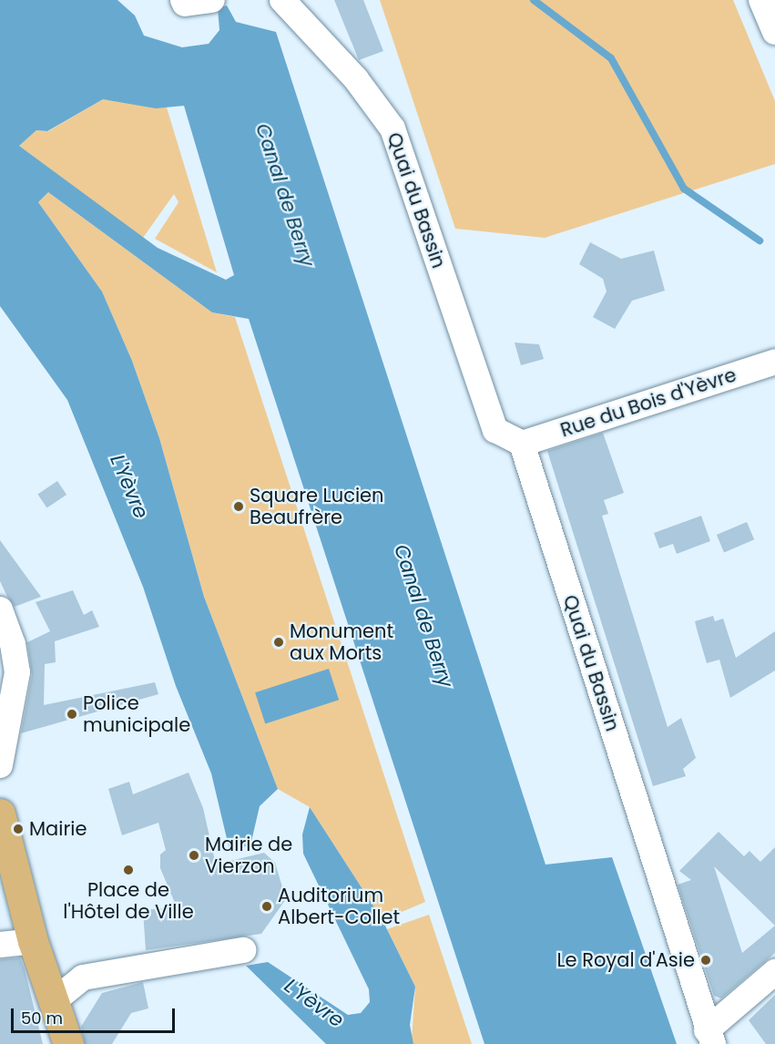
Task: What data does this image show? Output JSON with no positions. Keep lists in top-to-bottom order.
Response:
{
  "streets": {
    "street": ["Quai du Bassin", "Rue du Bois d'Yèvre"]
  },
  "crossings": [
    ["Quai du Bassin", "Rue du Bois d'Yèvre"]
  ],
  "water": ["Canal de Berry", "L'Yèvre"],
  "places": [
    "Square Lucien Beaufrère",
    "Monument aux Morts",
    "Police municipale",
    "Mairie",
    "Mairie de Vierzon",
    "Place de l'Hôtel de Ville",
    "Auditorium Albert-Collet",
    "Le Royal d'Asie"
  ],
  "scale_bar": "50 m"
}
